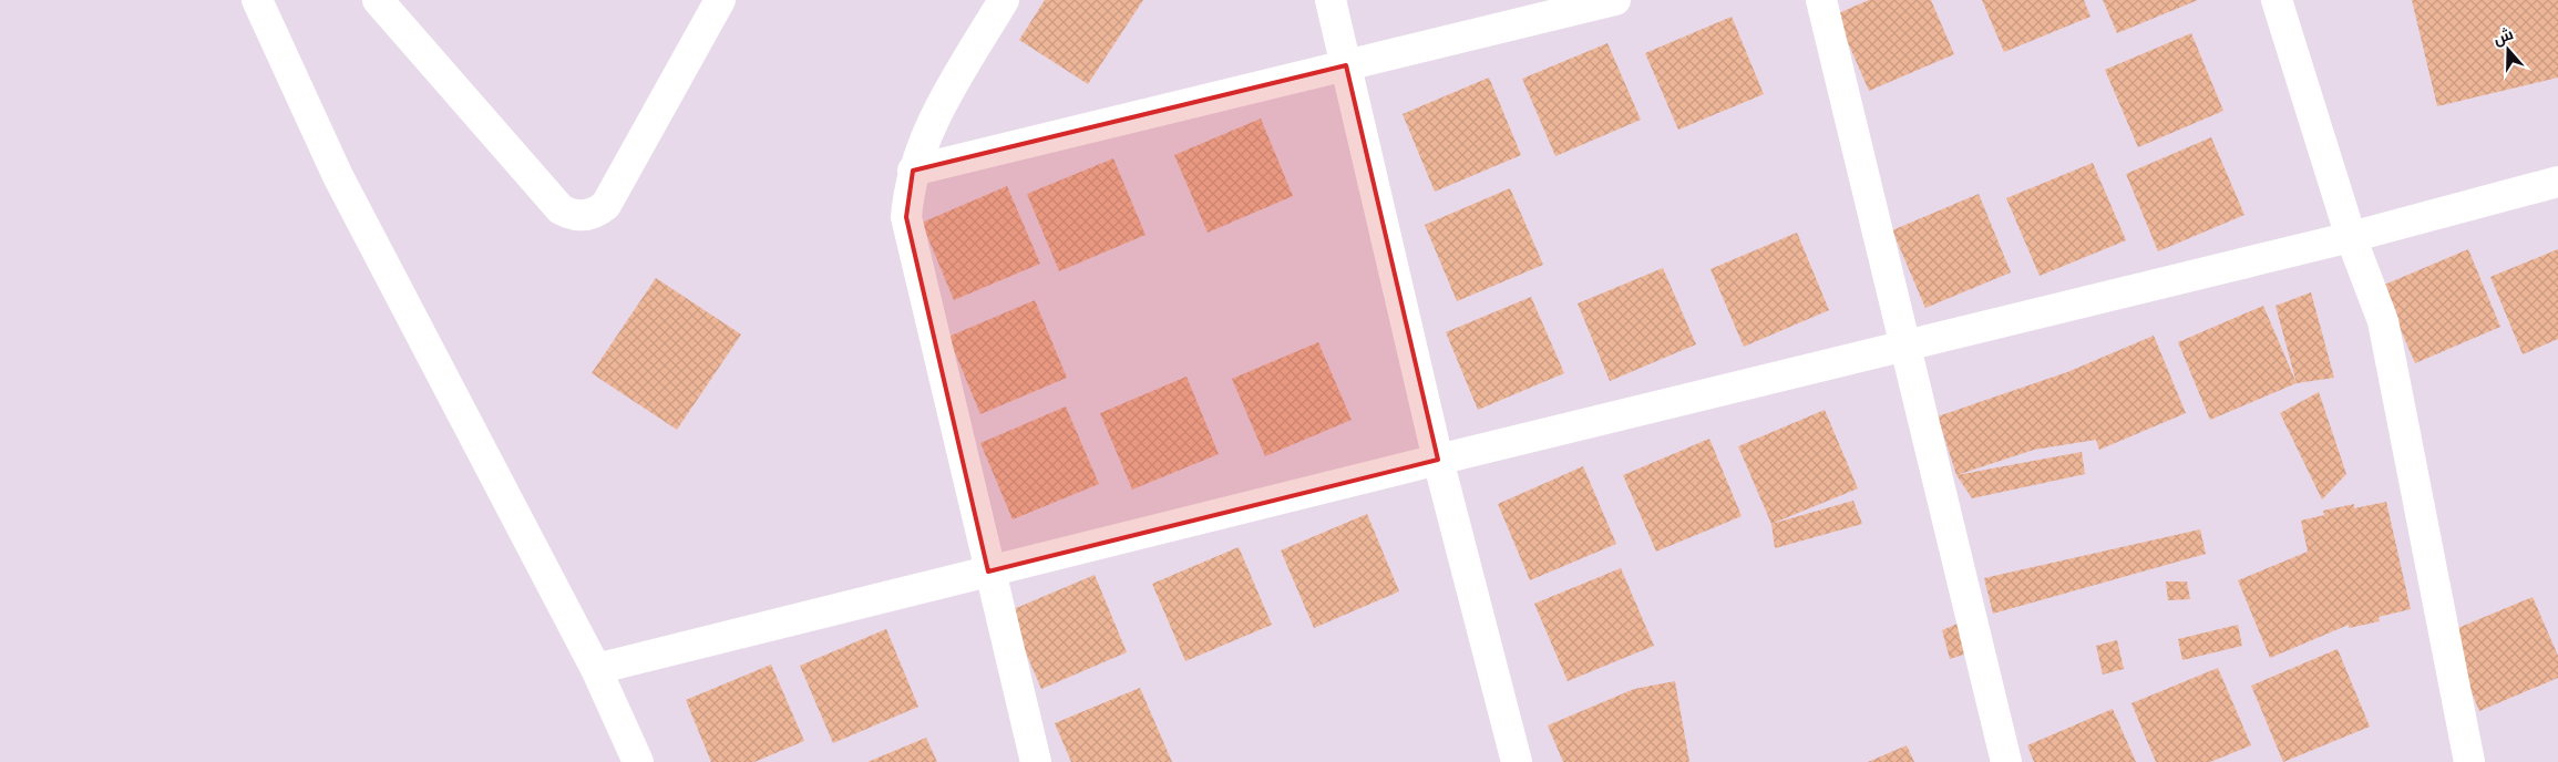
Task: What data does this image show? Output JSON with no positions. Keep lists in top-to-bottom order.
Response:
{
  "north": "top"
}
